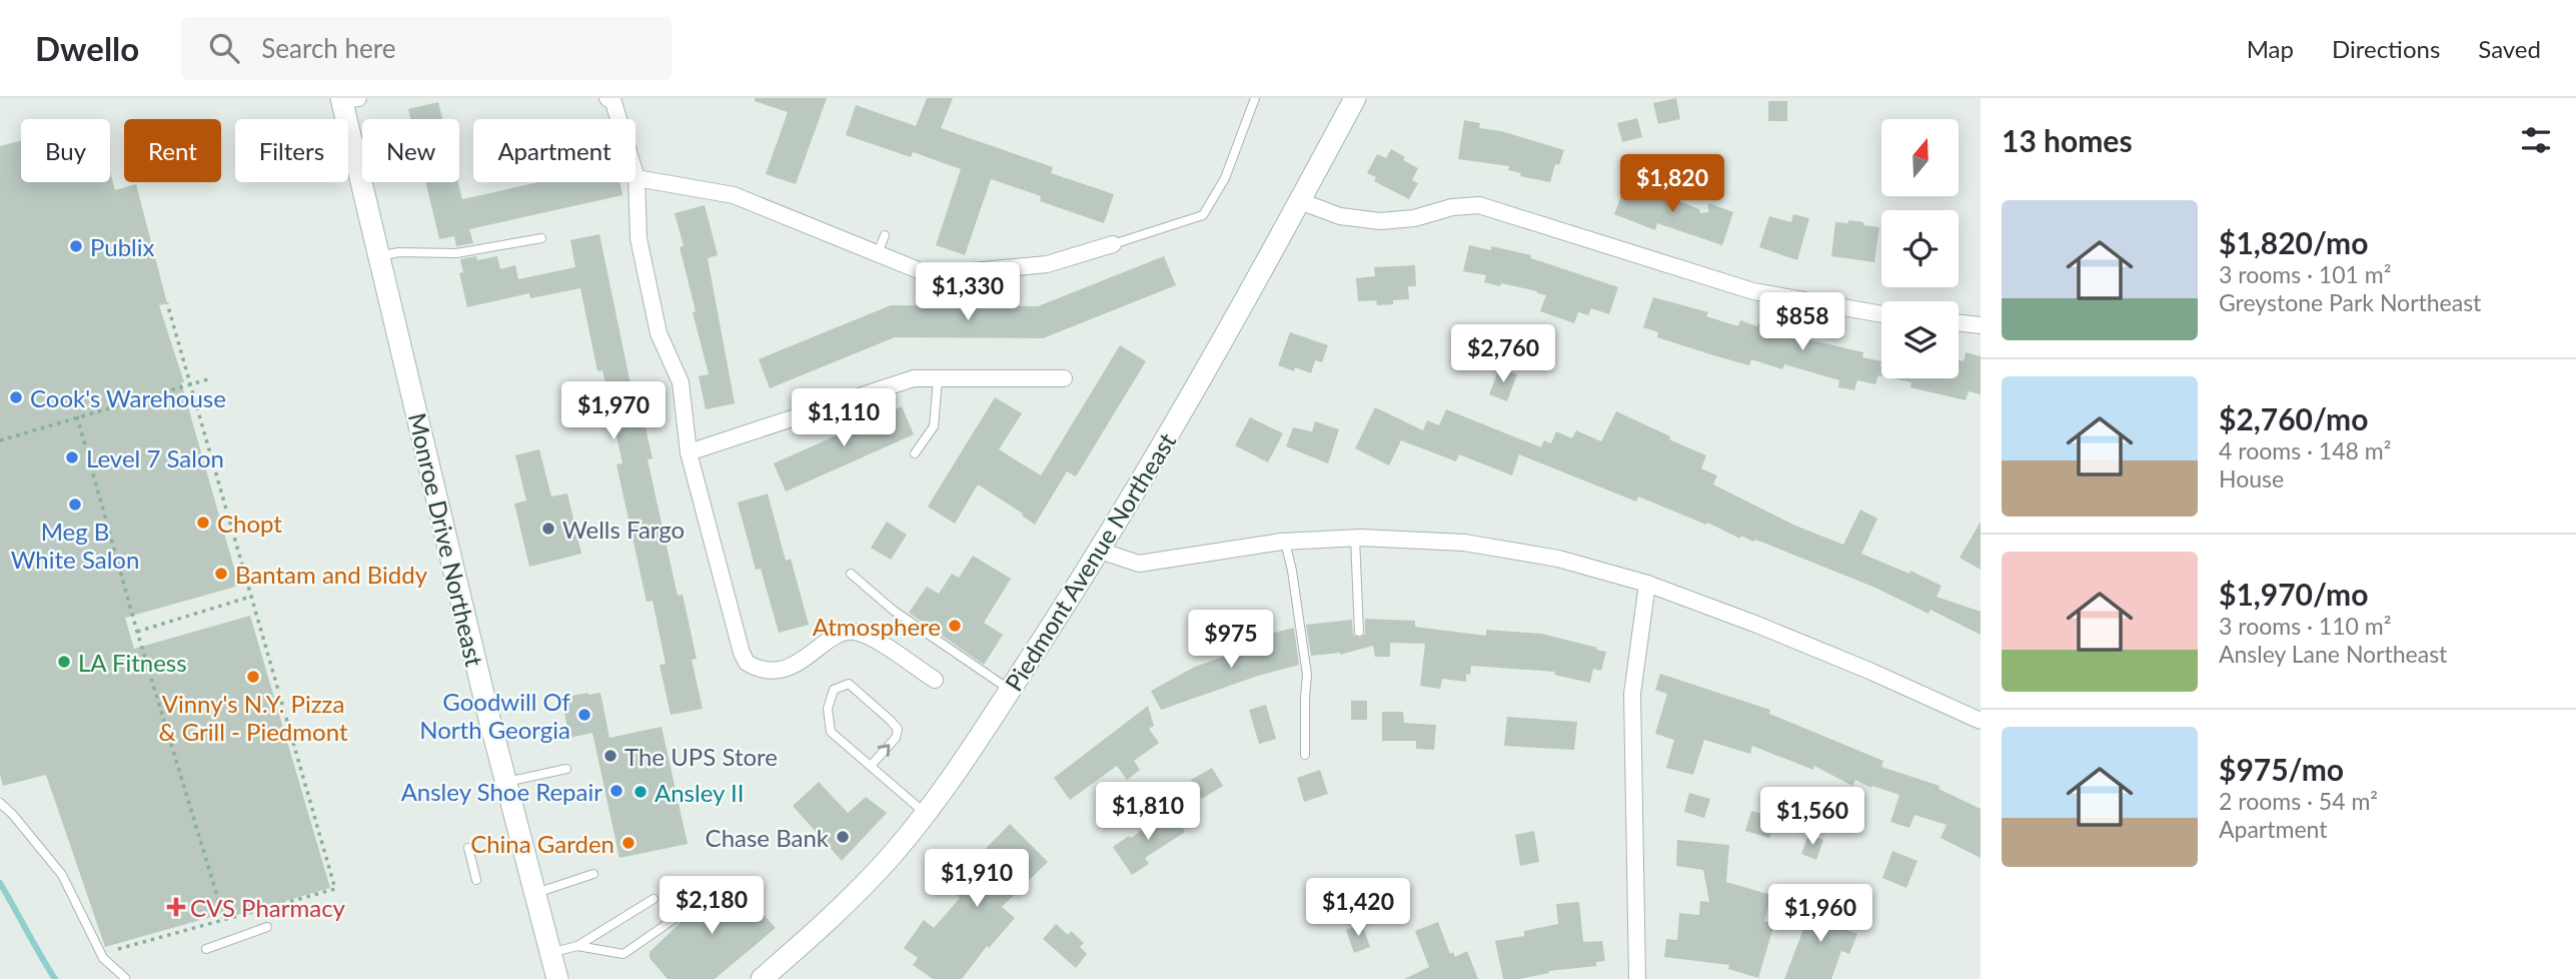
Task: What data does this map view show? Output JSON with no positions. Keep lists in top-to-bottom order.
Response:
{
  "streets": {
    "main road": ["Monroe Drive Northeast", "Piedmont Avenue Northeast"]
  },
  "places": {
    "other": [
      "Publix",
      "Cook's Warehouse",
      "Level 7 Salon",
      "Meg B White Salon",
      "Chopt",
      "Wells Fargo",
      "Bantam and Biddy",
      "Atmosphere",
      "LA Fitness",
      "Vinny's N.Y. Pizza & Grill - Piedmont",
      "Goodwill Of North Georgia",
      "The UPS Store",
      "Ansley Shoe Repair",
      "Ansley II",
      "Chase Bank",
      "China Garden"
    ],
    "health": ["CVS Pharmacy"]
  },
  "north": "top",
  "page": {
    "header": "Dwello",
    "search": "Search here",
    "nav": ["Map", "Directions", "Saved"],
    "heading": "13 homes",
    "chip": [
      "Buy",
      "Rent",
      "Filters",
      "New",
      "Apartment"
    ],
    "price": [
      "$1,820",
      "$1,330",
      "$858",
      "$2,760",
      "$1,970",
      "$1,110",
      "$975",
      "$1,810",
      "$1,560",
      "$1,910",
      "$2,180",
      "$1,420",
      "$1,960"
    ],
    "list": [
      {
        "name": "$1,820/mo",
        "note": "3 rooms · 101 m² · Greystone Park Northeast"
      },
      {
        "name": "$2,760/mo",
        "note": "4 rooms · 148 m² · House"
      },
      {
        "name": "$1,970/mo",
        "note": "3 rooms · 110 m² · Ansley Lane Northeast"
      },
      {
        "name": "$975/mo",
        "note": "2 rooms · 54 m² · Apartment"
      }
    ]
  }
}
